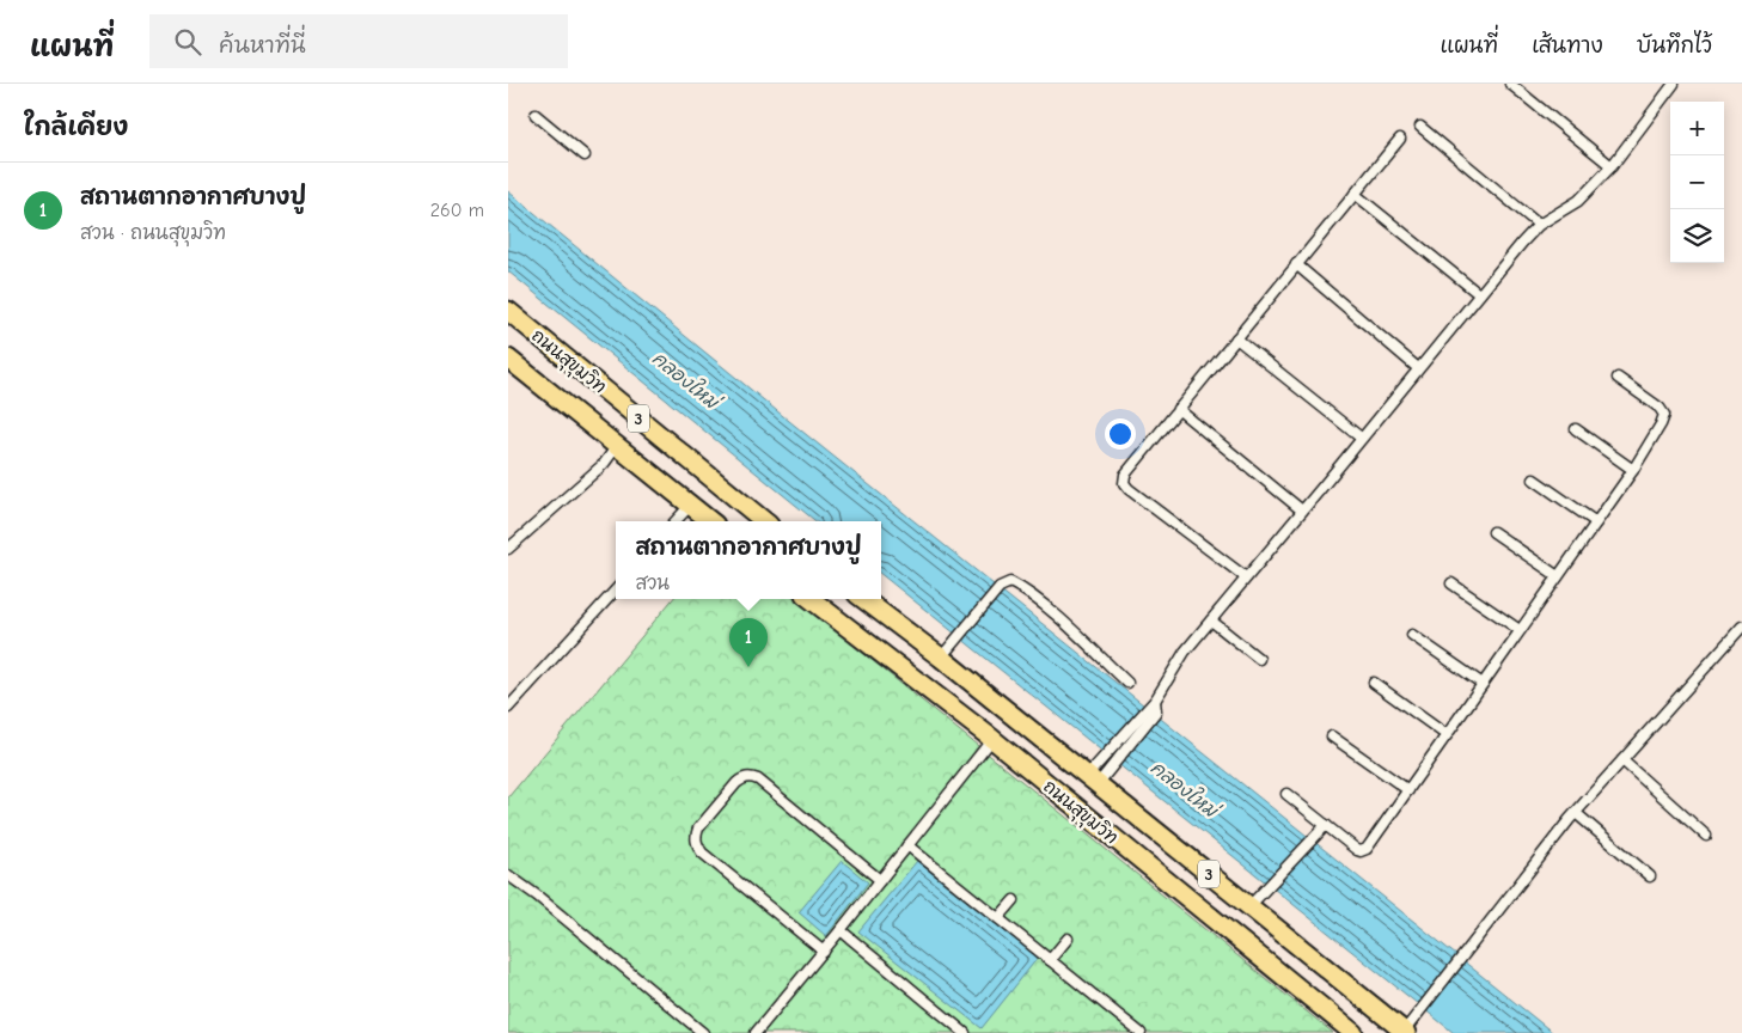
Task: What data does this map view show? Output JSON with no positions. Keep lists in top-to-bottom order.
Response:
{
  "streets": {
    "highway": ["ถนนสุขุมวิท", "3"]
  },
  "water": ["คลองใหม่"],
  "page": {
    "header": "แผนที่",
    "search": "ค้นหาที่นี่",
    "nav": ["แผนที่", "เส้นทาง", "บันทึกไว้"],
    "heading": "ใกล้เคียง",
    "map_buttons": ["+", "−"],
    "list": [
      {
        "mark": "1",
        "name": "สถานตากอากาศบางปู",
        "note": "สวน · ถนนสุขุมวิท",
        "value": "260 m"
      }
    ],
    "popup": ["สถานตากอากาศบางปู", "สวน"],
    "pins": "1"
  }
}
